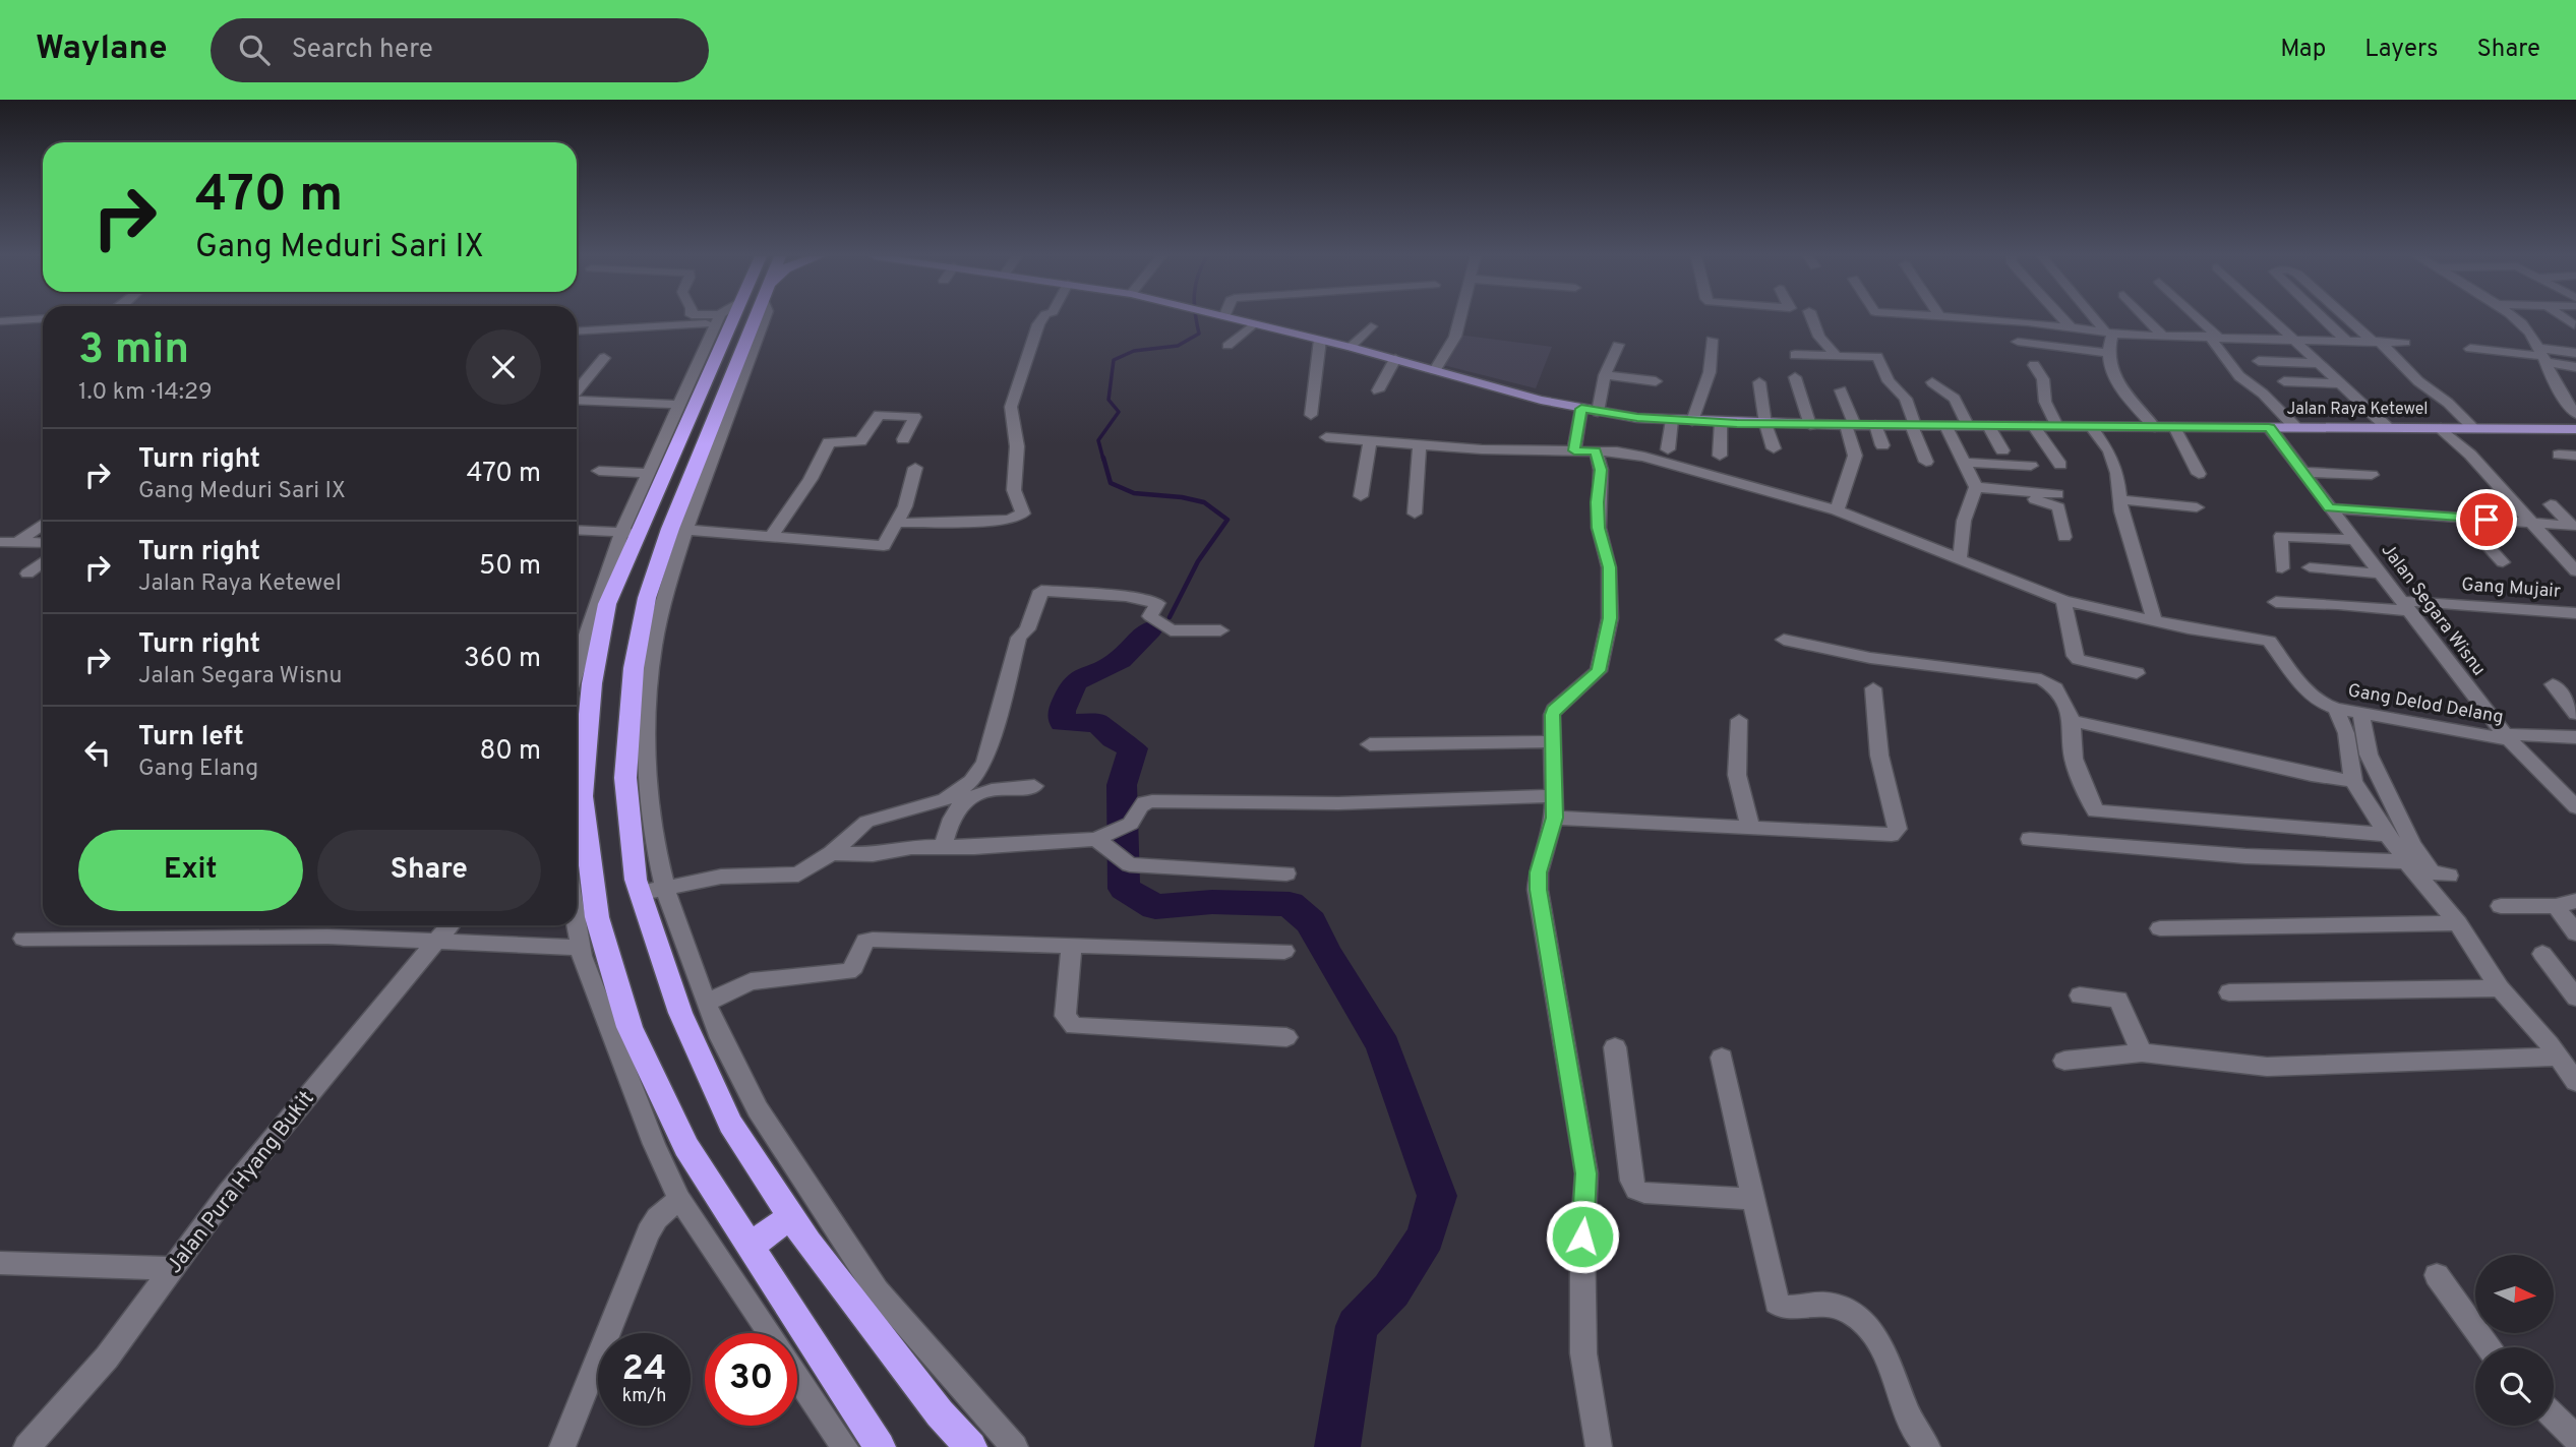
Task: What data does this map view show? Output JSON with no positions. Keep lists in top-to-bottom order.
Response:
{
  "streets": {
    "main road": ["Jalan Raya Ketewel"],
    "street": [
      "Gang Mujair",
      "Jalan Segara Wisnu",
      "Gang Delod Delang",
      "Jalan Pura Hyang Bukit"
    ]
  },
  "crossings": [
    ["Jalan Raya Ketewel", "Jalan Segara Wisnu"],
    ["Gang Mujair", "Jalan Segara Wisnu"],
    ["Jalan Segara Wisnu", "Gang Delod Delang"]
  ],
  "north": "right",
  "page": {
    "header": "Waylane",
    "search": "Search here",
    "nav": ["Map", "Layers", "Share"],
    "turn": ["470 m", "Gang Meduri Sari IX"],
    "heading": ["3 min", "1.0 km · 14:29"],
    "list": [
      {
        "name": "Turn right",
        "note": "Gang Meduri Sari IX",
        "value": "470 m"
      },
      {
        "name": "Turn right",
        "note": "Jalan Raya Ketewel",
        "value": "50 m"
      },
      {
        "name": "Turn right",
        "note": "Jalan Segara Wisnu",
        "value": "360 m"
      },
      {
        "name": "Turn left",
        "note": "Gang Elang",
        "value": "80 m"
      }
    ],
    "buttons": ["Exit", "Share"],
    "speed": "24 km/h",
    "limit": "30"
  }
}
